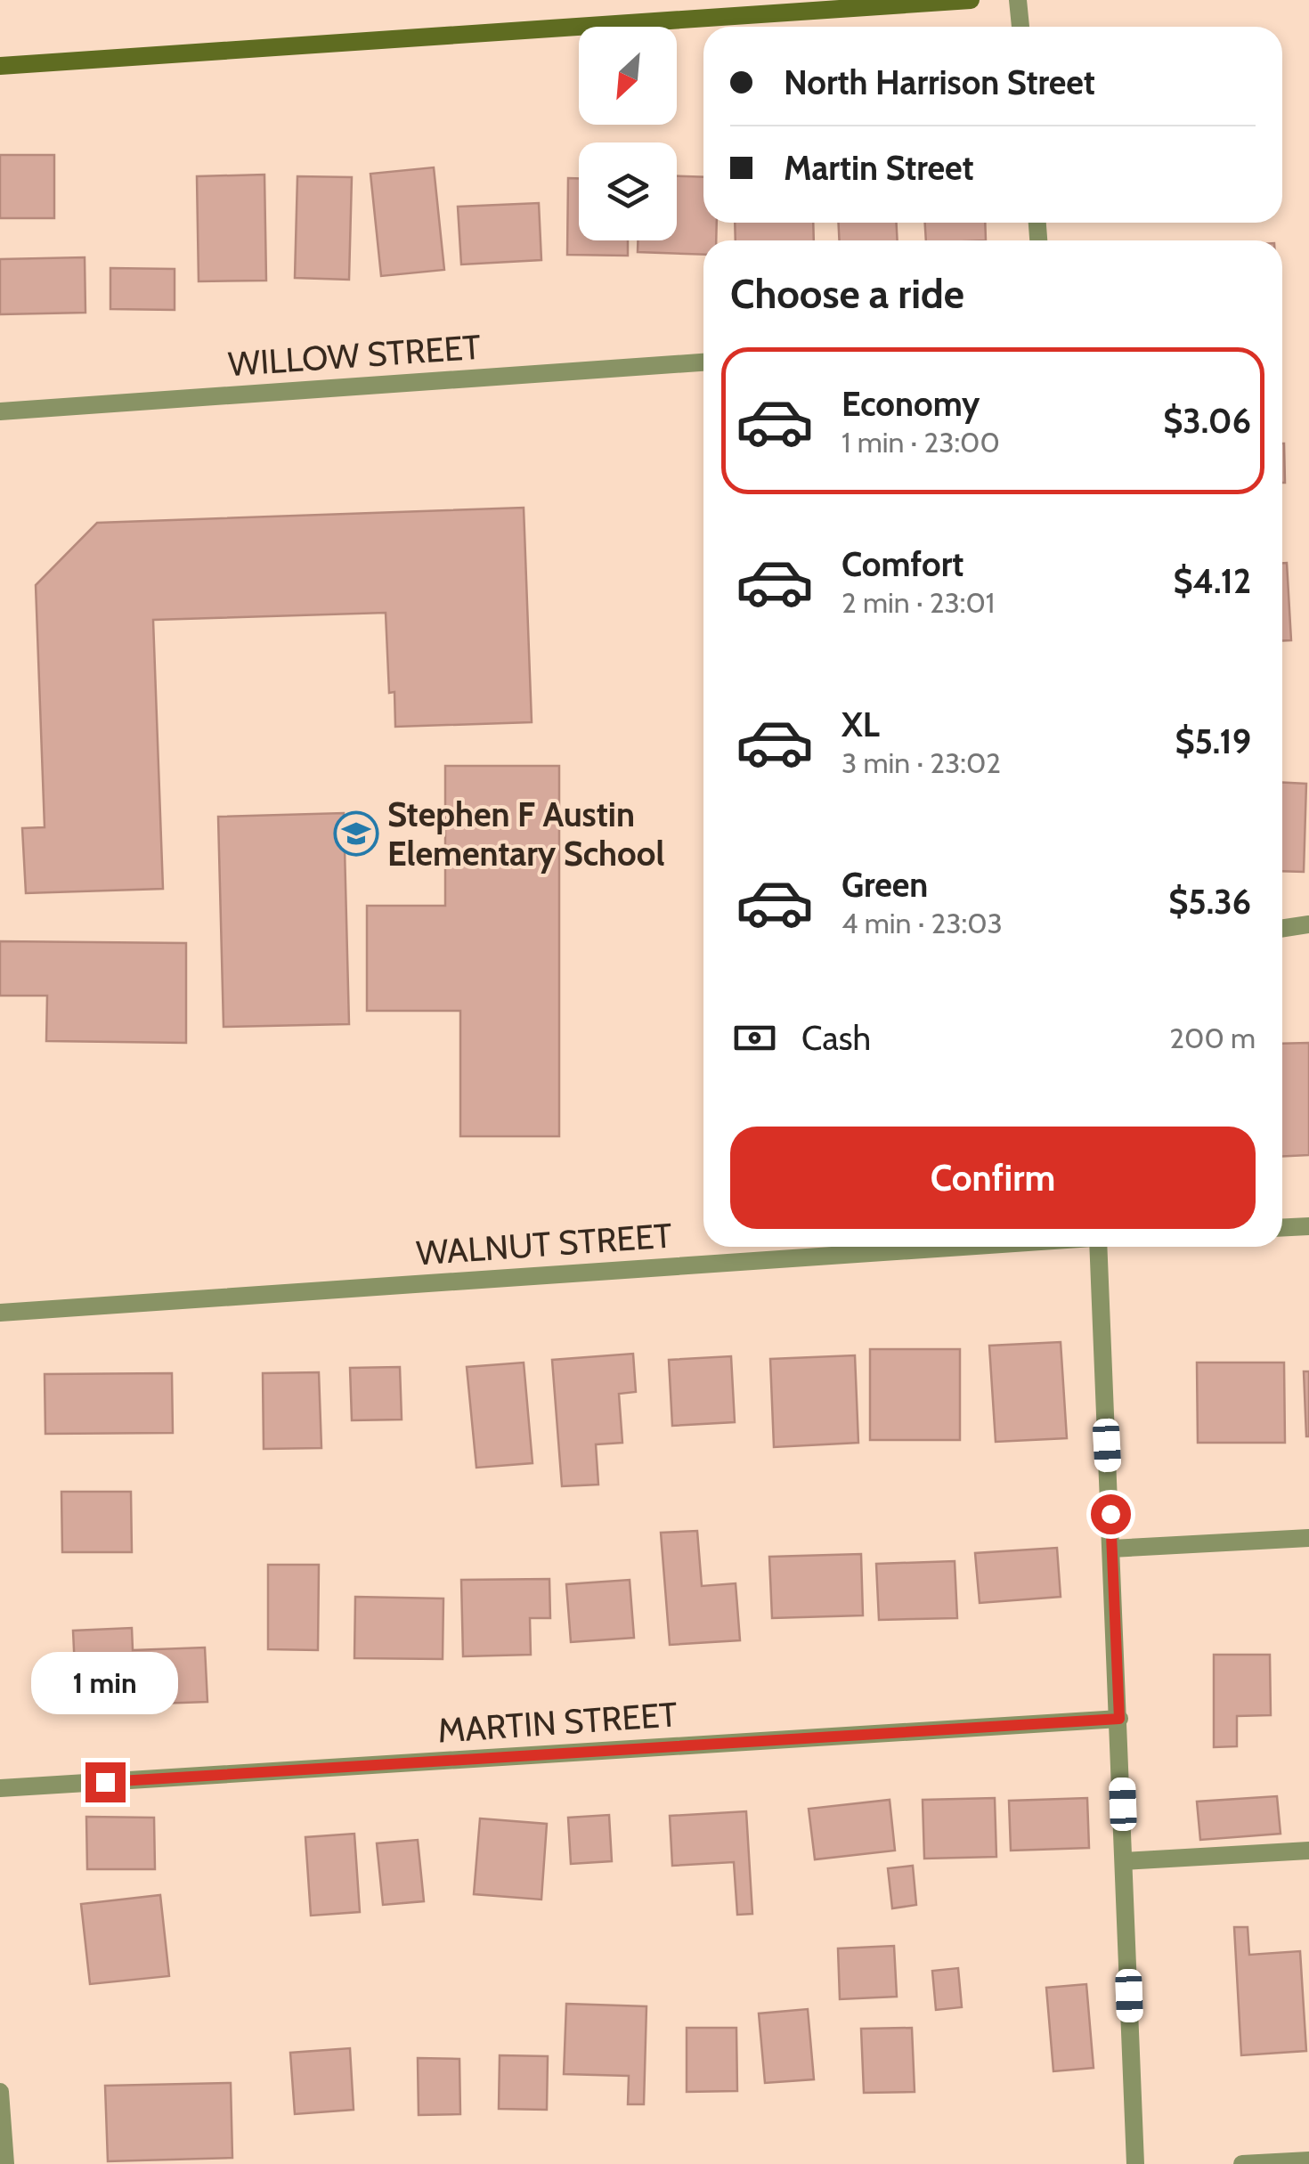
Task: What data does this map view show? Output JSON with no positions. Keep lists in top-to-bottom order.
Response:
{
  "streets": {
    "street": ["WILLOW STREET", "WALNUT STREET", "MARTIN STREET"]
  },
  "places": {
    "school or university": ["Stephen F Austin Elementary School"]
  },
  "north": "bottom left",
  "page": {
    "banner": ["North Harrison Street", "Martin Street"],
    "heading": "Choose a ride",
    "list": [
      {
        "name": "Economy",
        "note": "1 min · 23:00",
        "value": "$3.06"
      },
      {
        "name": "Comfort",
        "note": "2 min · 23:01",
        "value": "$4.12"
      },
      {
        "name": "XL",
        "note": "3 min · 23:02",
        "value": "$5.19"
      },
      {
        "name": "Green",
        "note": "4 min · 23:03",
        "value": "$5.36"
      }
    ],
    "pay": ["Cash", "200 m"],
    "buttons": "Confirm",
    "bubble": "1 min"
  }
}
